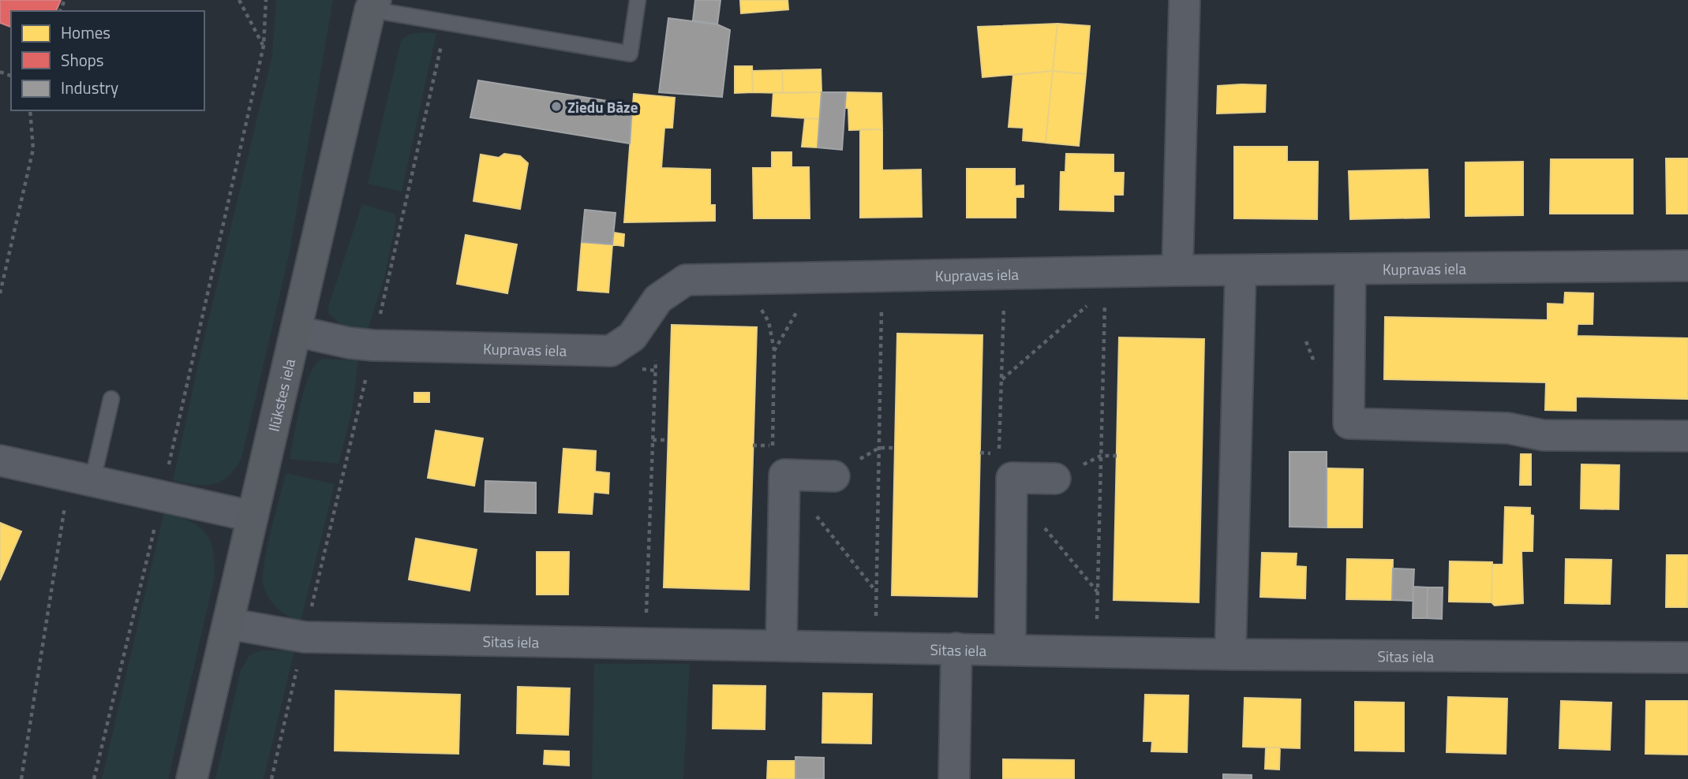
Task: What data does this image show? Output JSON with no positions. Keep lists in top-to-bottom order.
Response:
{
  "streets": {
    "street": ["Kupravas iela", "Ilūkstes iela", "Sitas iela"]
  },
  "crossings": [
    ["Kupravas iela", "Ilūkstes iela"],
    ["Ilūkstes iela", "Sitas iela"]
  ],
  "places": ["Ziedu Bāze"],
  "legend": ["Homes", "Shops", "Industry"]
}
